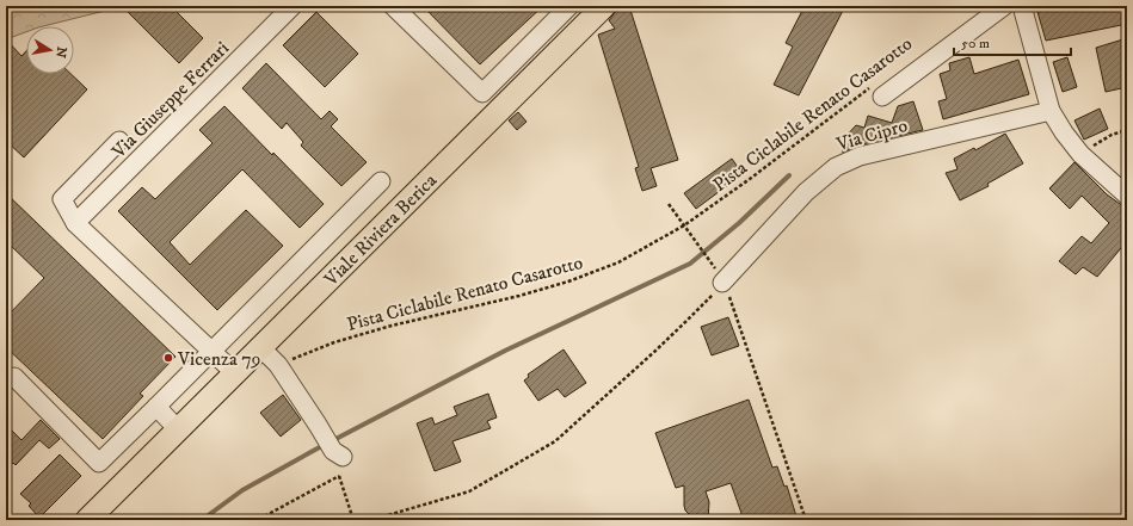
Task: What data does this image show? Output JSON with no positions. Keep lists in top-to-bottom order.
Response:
{
  "streets": {
    "main road": ["Viale Riviera Berica"],
    "street": ["Via Giuseppe Ferrari", "Via Cipro"],
    "path": ["Pista Ciclabile Renato Casarotto"]
  },
  "crossings": [
    ["Via Giuseppe Ferrari", "Viale Riviera Berica"],
    ["Pista Ciclabile Renato Casarotto", "Via Cipro"]
  ],
  "places": ["Vicenza 79"],
  "scale_bar": "50 m",
  "north": "right"
}
